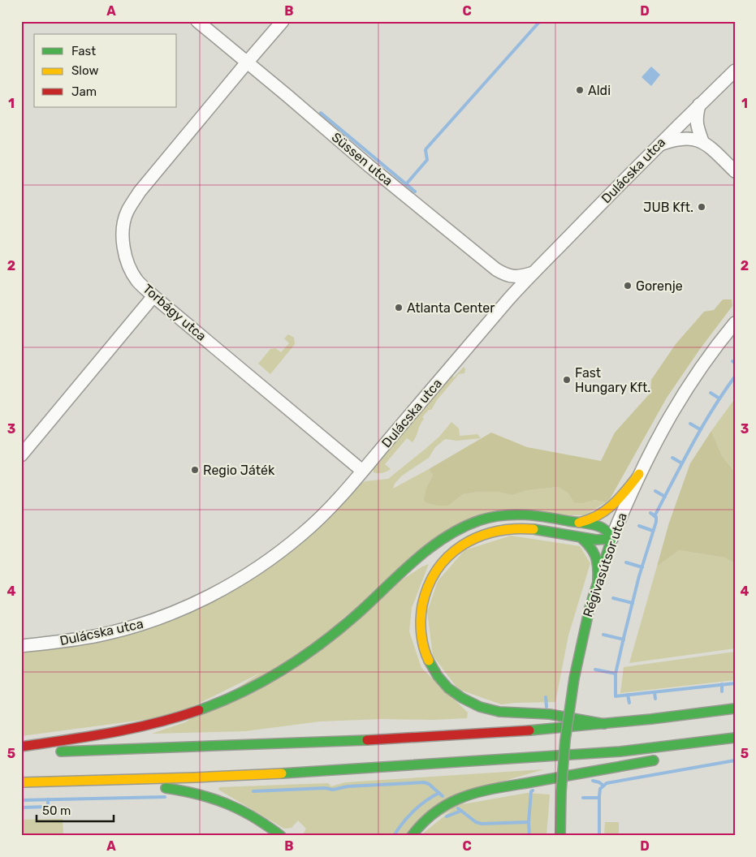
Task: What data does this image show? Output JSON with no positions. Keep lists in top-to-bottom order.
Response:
{
  "streets": {
    "main road": ["Régivasútsor utca"],
    "street": ["Süssen utca", "Dulácska utca", "Torbágy utca"]
  },
  "crossings": [
    ["Süssen utca", "Dulácska utca"],
    ["Süssen utca", "Torbágy utca"],
    ["Dulácska utca", "Torbágy utca"]
  ],
  "places": [
    "Aldi",
    "JUB Kft.",
    "Gorenje",
    "Atlanta Center",
    "Fast Hungary Kft.",
    "Regio Játék"
  ],
  "legend": ["Fast", "Slow", "Jam"],
  "scale_bar": "50 m",
  "grid": {
    "columns": [
      "A",
      "B",
      "C",
      "D"
    ],
    "rows": [
      "1",
      "2",
      "3",
      "4",
      "5"
    ]
  }
}
